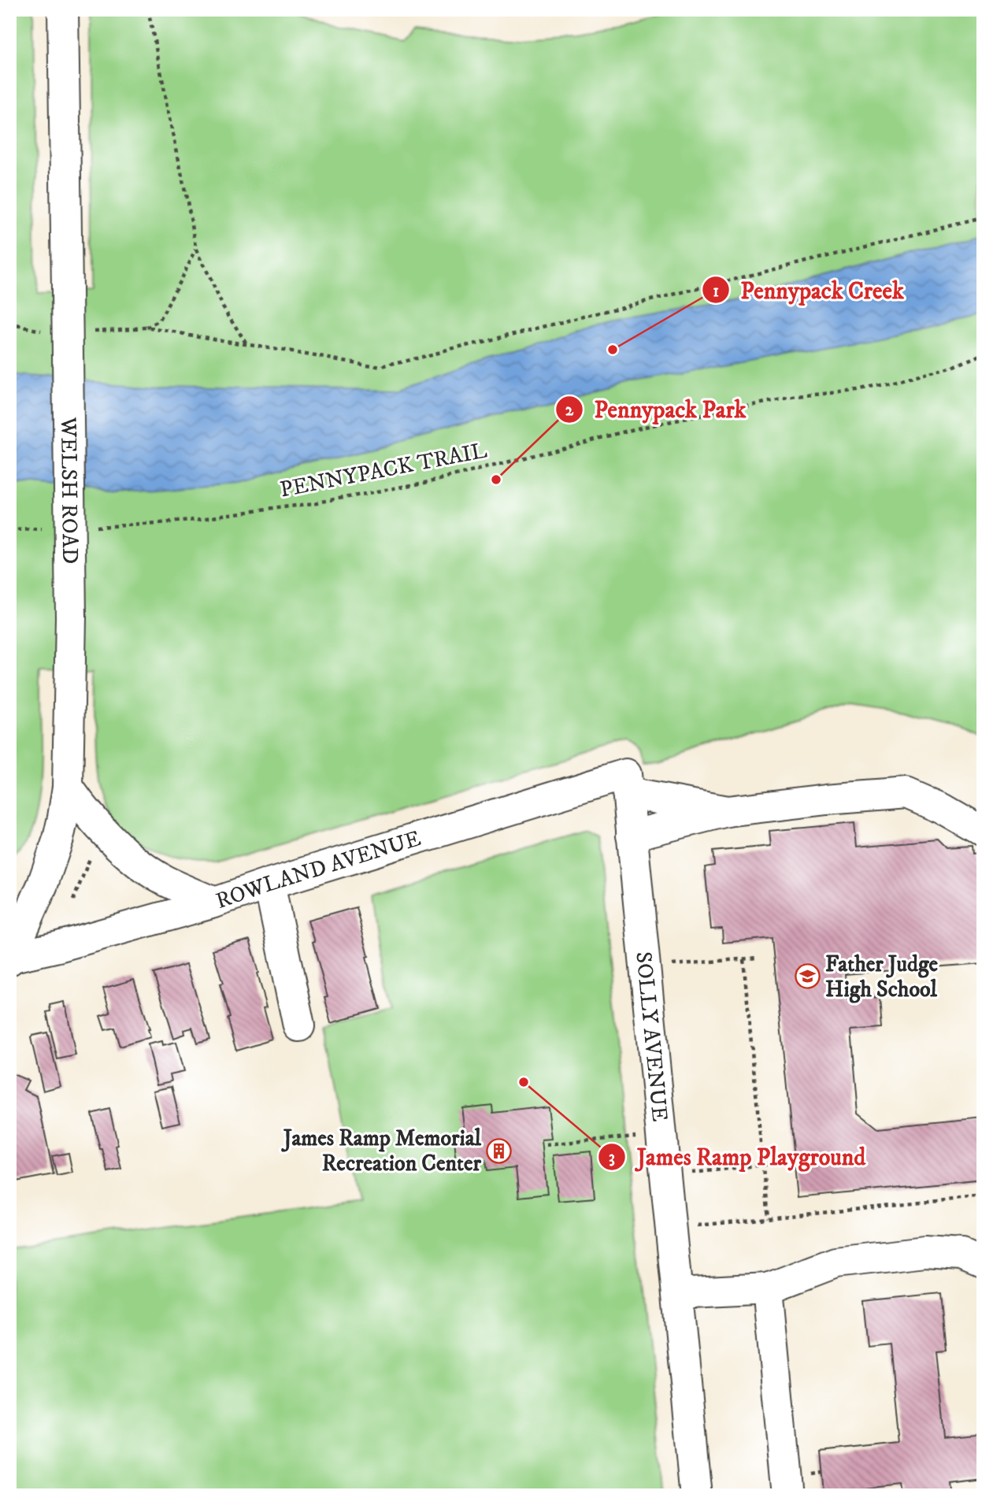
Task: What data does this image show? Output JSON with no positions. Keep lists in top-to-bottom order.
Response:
{
  "streets": {
    "street": ["WELSH ROAD", "ROWLAND AVENUE", "SOLLY AVENUE"],
    "path": ["PENNYPACK TRAIL"]
  },
  "crossings": [
    ["WELSH ROAD", "ROWLAND AVENUE"],
    ["ROWLAND AVENUE", "SOLLY AVENUE"]
  ],
  "places": {
    "other": ["Pennypack Creek", "Pennypack Park", "James Ramp Playground"],
    "school or university": ["Father Judge High School"],
    "building": ["James Ramp Memorial Recreation Center"]
  }
}
